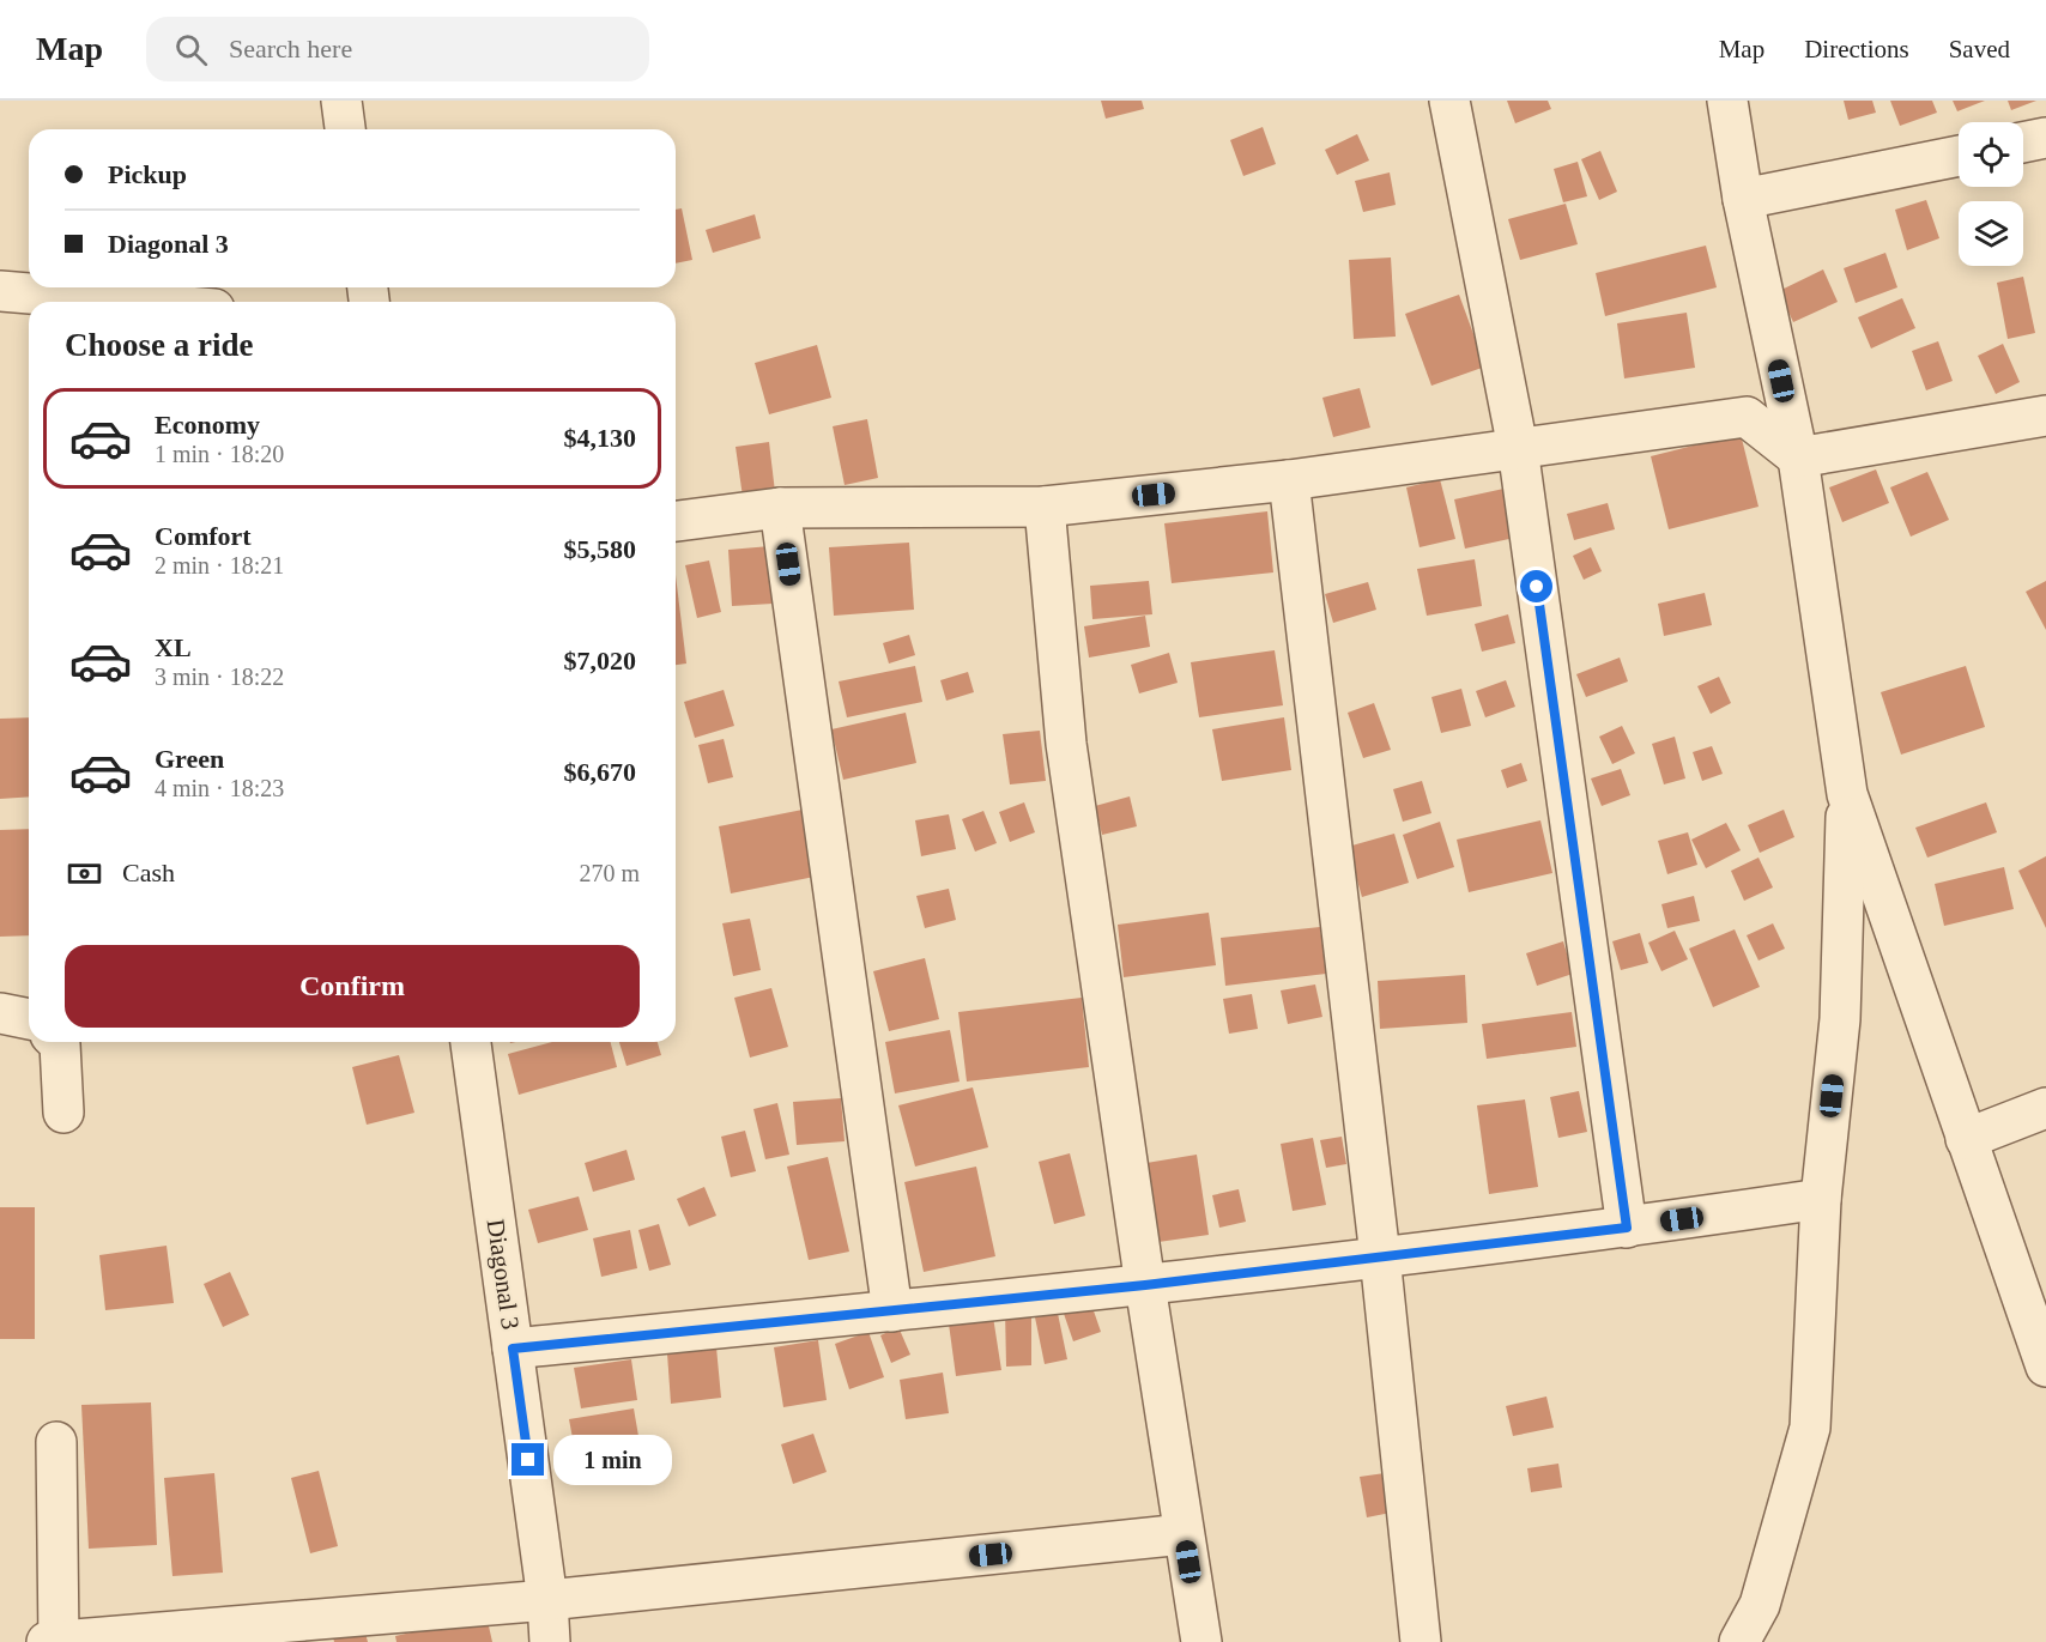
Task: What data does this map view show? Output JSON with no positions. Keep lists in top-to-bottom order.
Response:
{
  "streets": {
    "street": ["Diagonal 3"]
  },
  "page": {
    "header": "Map",
    "search": "Search here",
    "nav": ["Map", "Directions", "Saved"],
    "banner": ["Pickup", "Diagonal 3"],
    "heading": "Choose a ride",
    "list": [
      {
        "name": "Economy",
        "note": "1 min · 18:20",
        "value": "$4,130"
      },
      {
        "name": "Comfort",
        "note": "2 min · 18:21",
        "value": "$5,580"
      },
      {
        "name": "XL",
        "note": "3 min · 18:22",
        "value": "$7,020"
      },
      {
        "name": "Green",
        "note": "4 min · 18:23",
        "value": "$6,670"
      }
    ],
    "pay": ["Cash", "270 m"],
    "buttons": "Confirm",
    "bubble": "1 min"
  }
}
